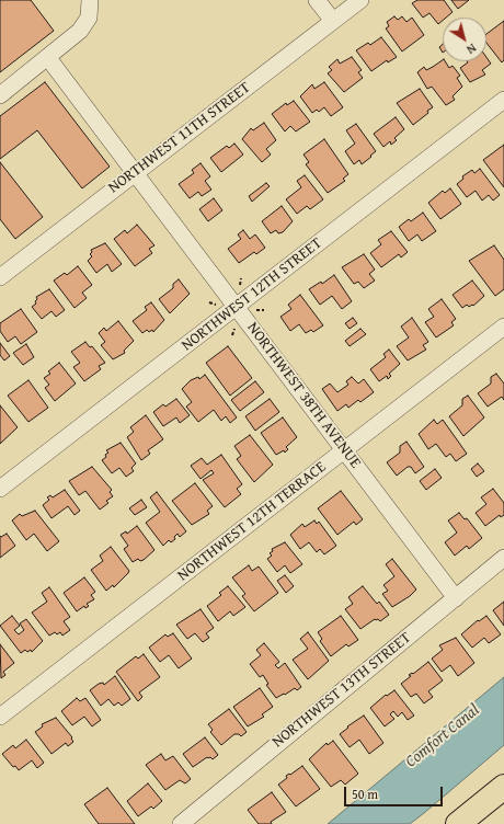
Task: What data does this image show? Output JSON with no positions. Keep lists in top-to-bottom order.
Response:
{
  "streets": {
    "street": [
      "NORTHWEST 11TH STREET",
      "NORTHWEST 12TH STREET",
      "NORTHWEST 38TH AVENUE",
      "NORTHWEST 12TH TERRACE",
      "NORTHWEST 13TH STREET"
    ]
  },
  "crossings": [
    ["NORTHWEST 11TH STREET", "NORTHWEST 38TH AVENUE"],
    ["NORTHWEST 12TH STREET", "NORTHWEST 38TH AVENUE"],
    ["NORTHWEST 38TH AVENUE", "NORTHWEST 12TH TERRACE"],
    ["NORTHWEST 38TH AVENUE", "NORTHWEST 13TH STREET"]
  ],
  "water": ["Comfort Canal"],
  "scale_bar": "50 m",
  "north": "bottom right"
}
